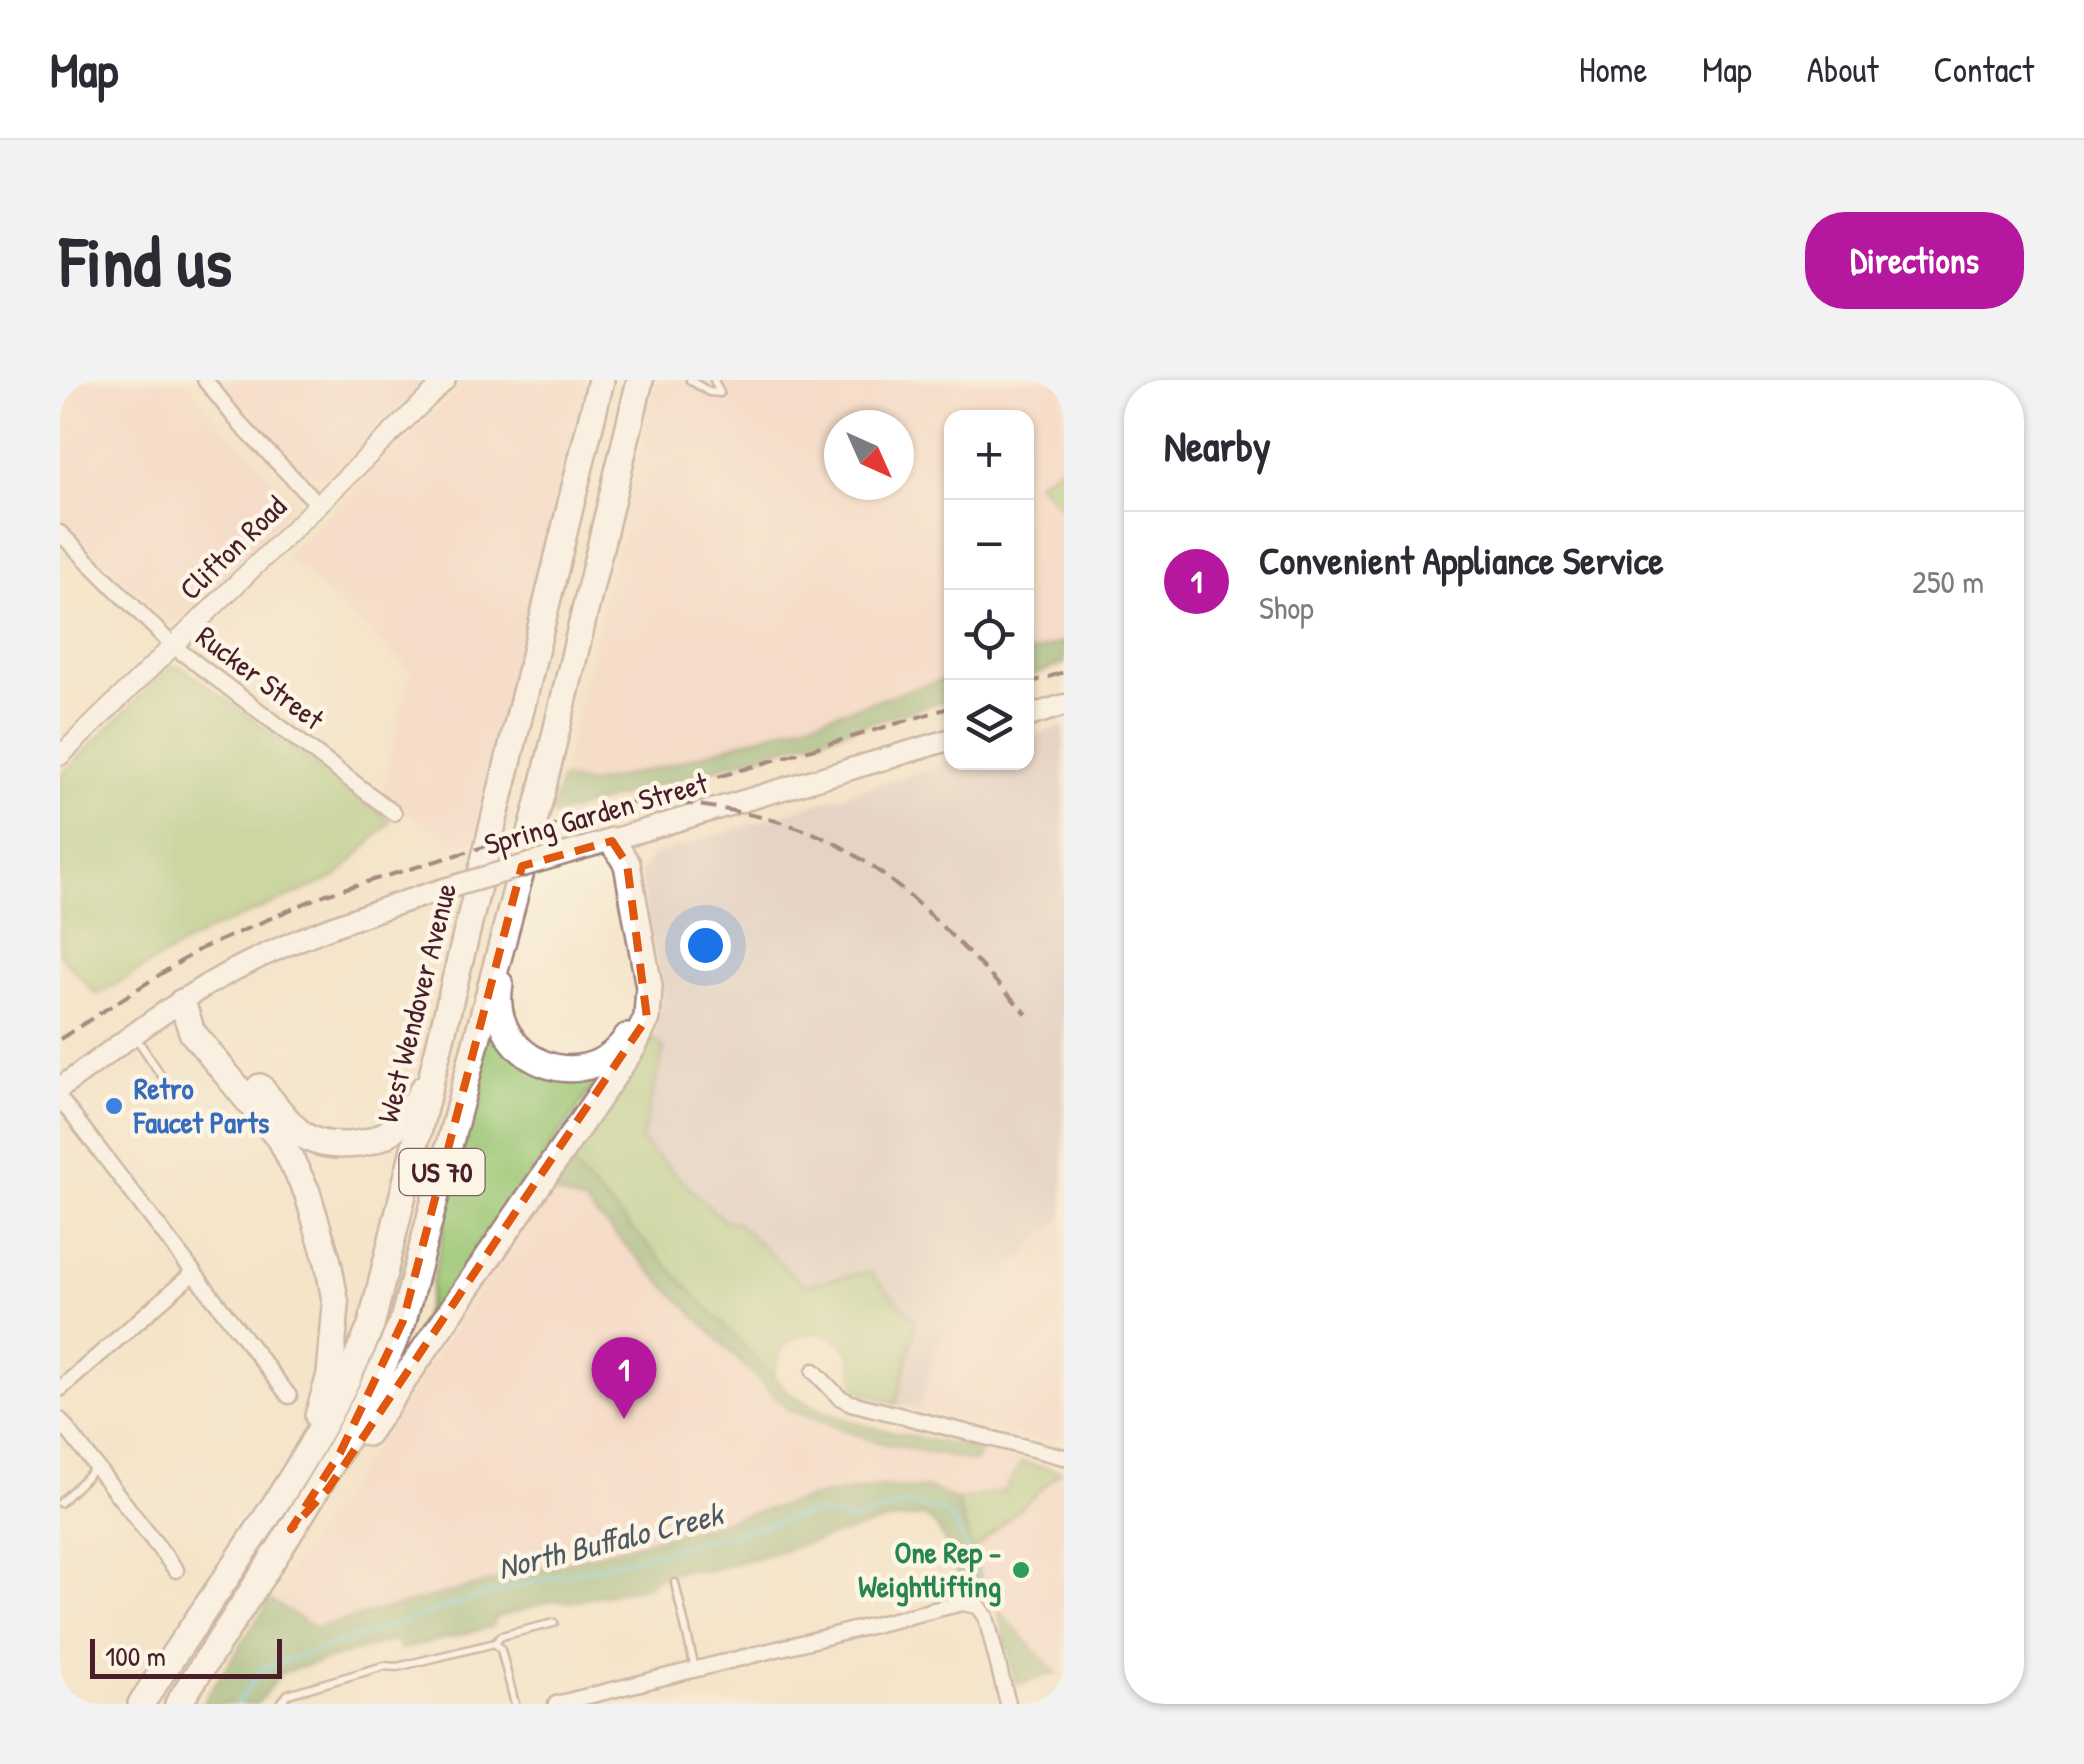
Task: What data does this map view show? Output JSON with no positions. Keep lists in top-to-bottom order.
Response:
{
  "streets": {
    "highway": ["West Wendover Avenue", "US 70"],
    "main road": ["Spring Garden Street"],
    "street": ["Clifton Road", "Rucker Street"]
  },
  "crossings": [
    ["Clifton Road", "Rucker Street"]
  ],
  "water": ["North Buffalo Creek"],
  "places": ["Retro Faucet Parts", "One Rep - Weightlifting"],
  "scale_bar": "100 m",
  "north": "bottom right",
  "page": {
    "header": "Map",
    "nav": [
      "Home",
      "Map",
      "About",
      "Contact"
    ],
    "buttons": "Directions",
    "title": "Find us",
    "heading": "Nearby",
    "map_buttons": ["+", "−"],
    "list": [
      {
        "mark": "1",
        "name": "Convenient Appliance Service",
        "note": "Shop",
        "value": "250 m"
      }
    ],
    "pins": "1",
    "scale": "100 m"
  }
}
